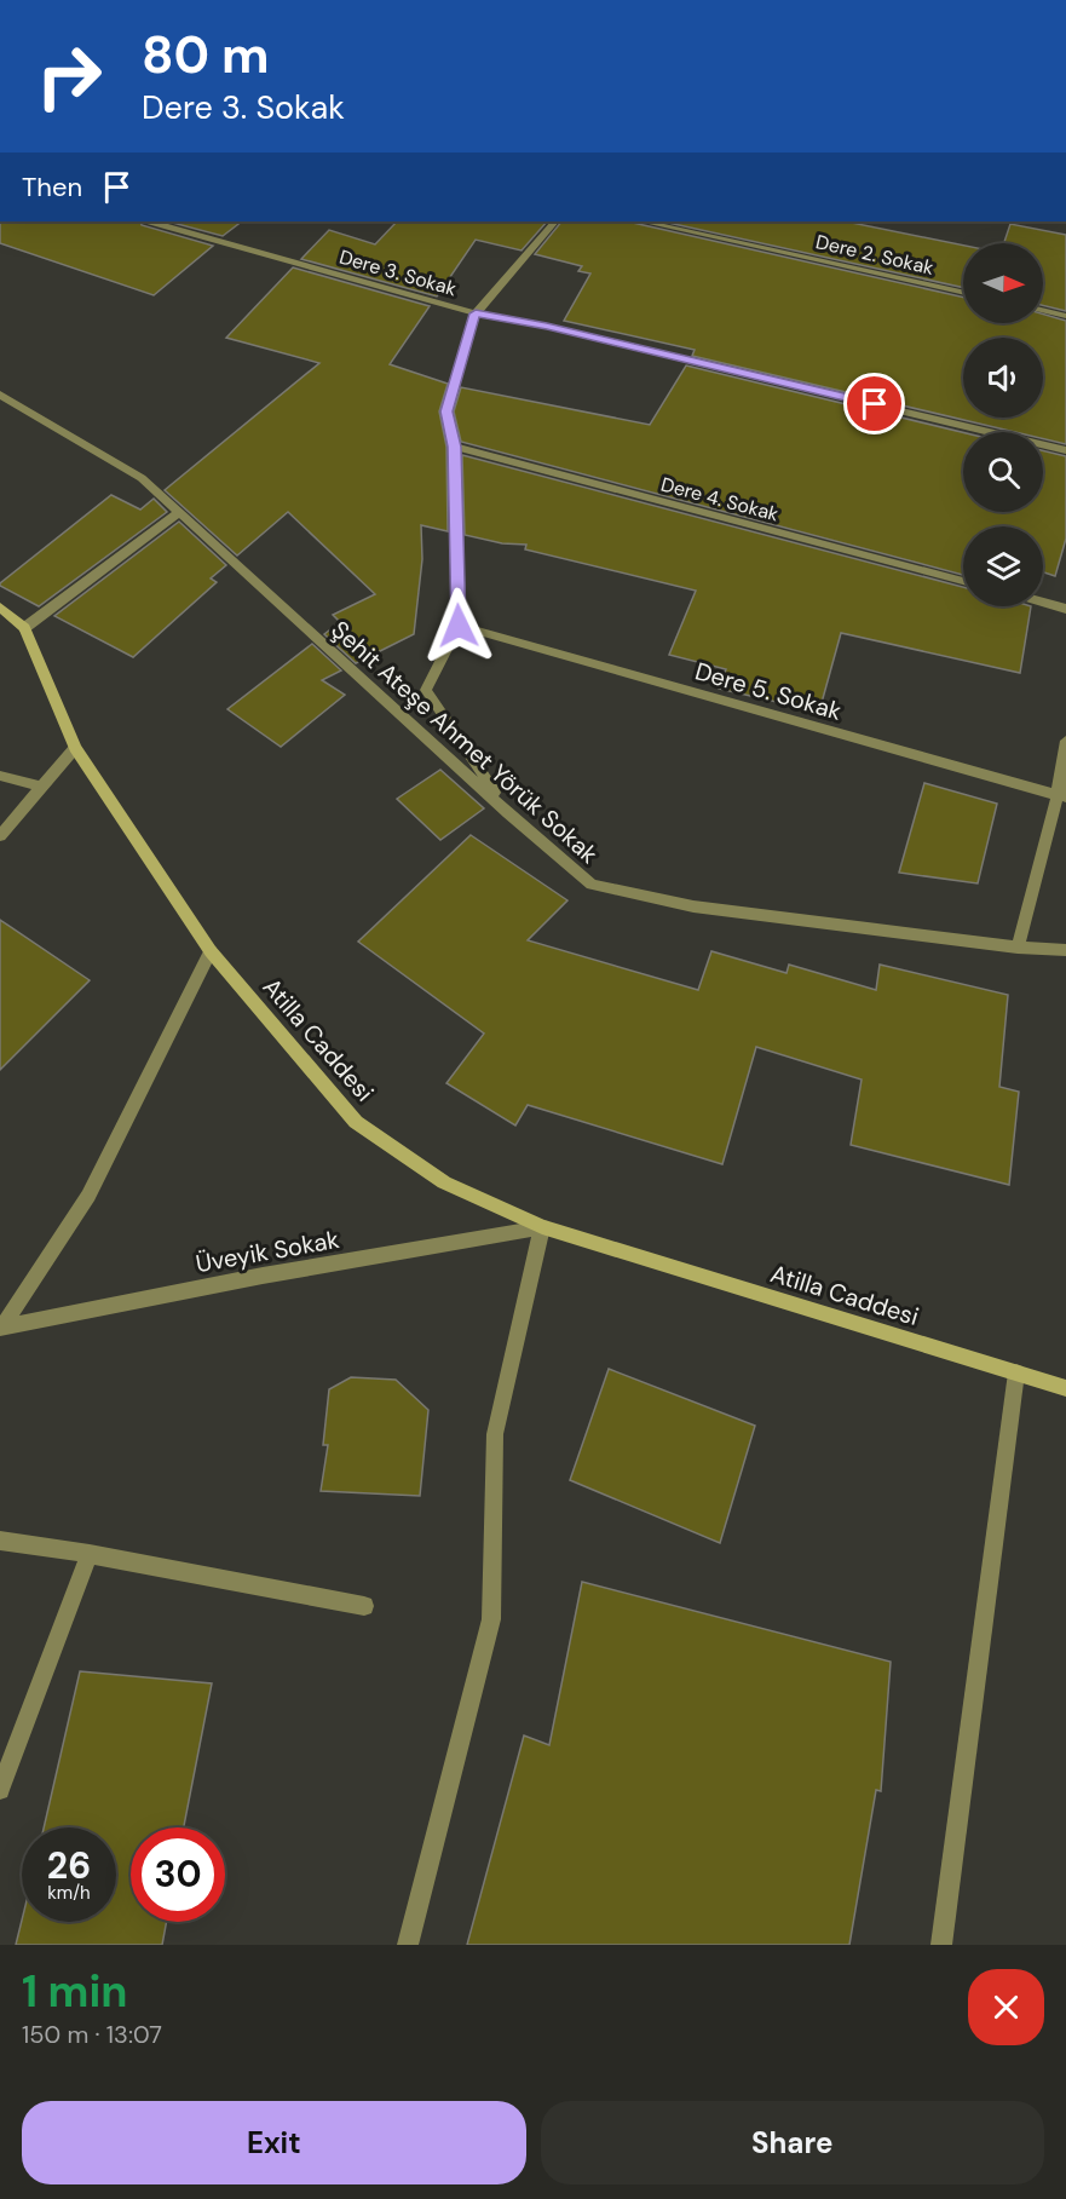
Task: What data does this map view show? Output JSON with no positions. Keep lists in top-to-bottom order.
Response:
{
  "streets": {
    "street": [
      "Dere 2. Sokak",
      "Dere 3. Sokak",
      "Dere 4. Sokak",
      "Dere 5. Sokak",
      "Şehit Ateşe Ahmet Yörük Sokak",
      "Atilla Caddesi",
      "Üveyik Sokak"
    ]
  },
  "crossings": [
    ["Atilla Caddesi", "Üveyik Sokak"]
  ],
  "north": "right",
  "page": {
    "turn": ["80 m", "Dere 3. Sokak"],
    "then": "Then",
    "speed": "26 km/h",
    "limit": "30",
    "heading": ["1 min", "150 m · 13:07"],
    "buttons": ["Exit", "Share"]
  }
}
